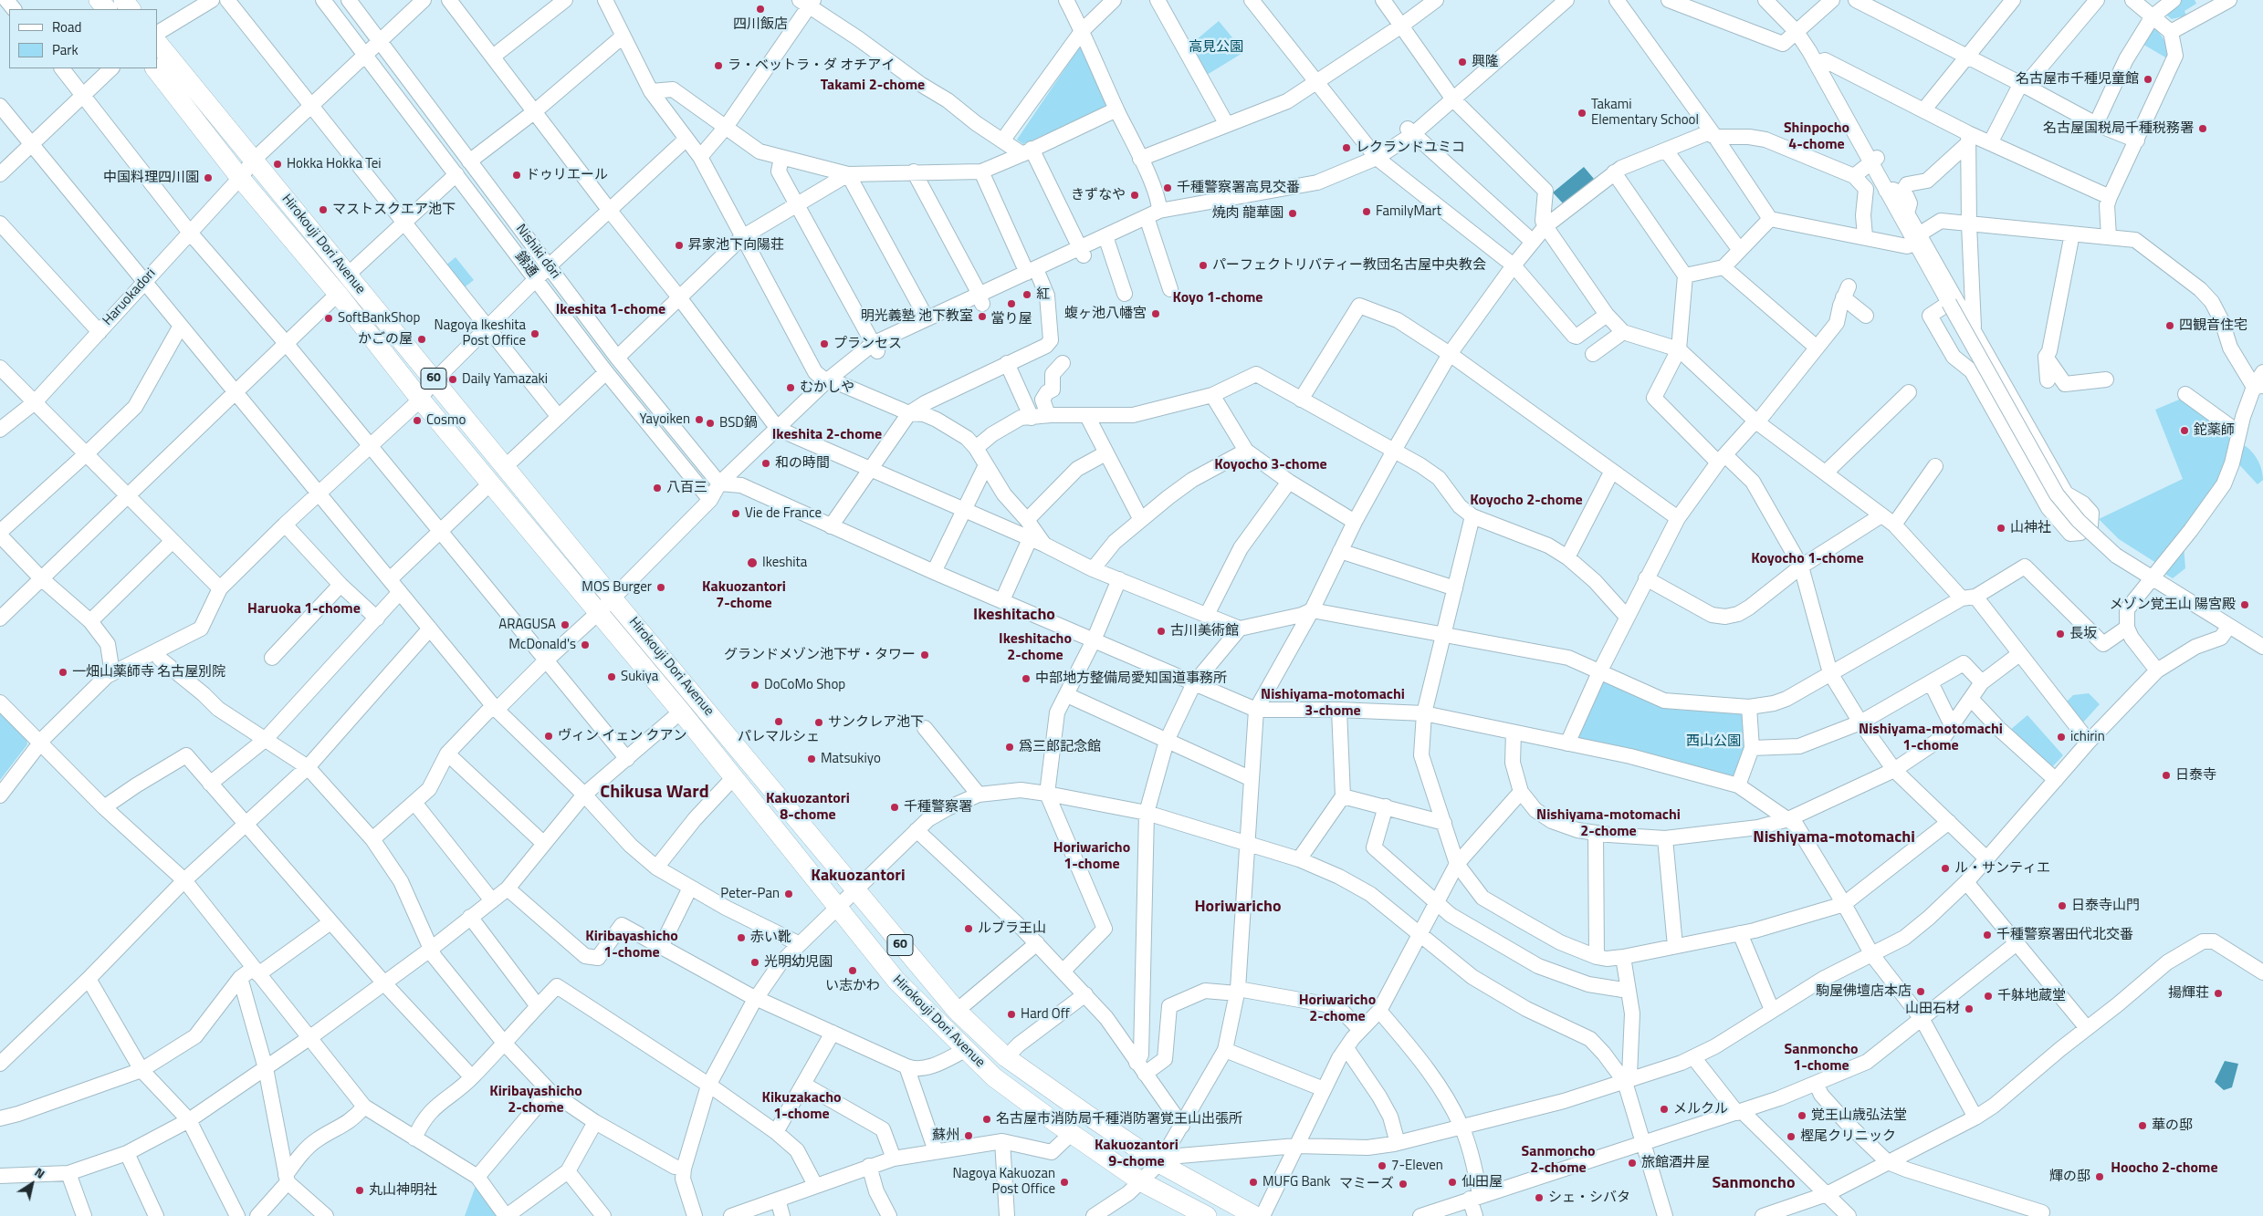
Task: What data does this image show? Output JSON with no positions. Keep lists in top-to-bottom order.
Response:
{
  "streets": {
    "main road": ["Hirokouji Dori Avenue", "60"],
    "street": ["Nishiki dōri", "錦通", "Haruokadori"]
  },
  "crossings": [
    ["Hirokouji Dori Avenue", "Haruokadori"],
    ["Nishiki dōri", "Haruokadori"],
    ["錦通", "Haruokadori"]
  ],
  "districts": [
    "Takami 2-chome",
    "Shinpocho 4-chome",
    "Koyo 1-chome",
    "Ikeshita 1-chome",
    "Ikeshita 2-chome",
    "Koyocho 3-chome",
    "Koyocho 2-chome",
    "Koyocho 1-chome",
    "Kakuozantori 7-chome",
    "Haruoka 1-chome",
    "Ikeshitacho",
    "Ikeshitacho 2-chome",
    "Nishiyama-motomachi 3-chome",
    "Nishiyama-motomachi 1-chome",
    "Chikusa Ward",
    "Kakuozantori 8-chome",
    "Nishiyama-motomachi 2-chome",
    "Nishiyama-motomachi",
    "Horiwaricho 1-chome",
    "Kakuozantori",
    "Horiwaricho",
    "Kiribayashicho 1-chome",
    "Horiwaricho 2-chome",
    "Sanmoncho 1-chome",
    "Kiribayashicho 2-chome",
    "Kikuzakacho 1-chome",
    "Kakuozantori 9-chome",
    "Sanmoncho 2-chome",
    "Hoocho 2-chome",
    "Sanmoncho"
  ],
  "parks": ["高見公園", "西山公園"],
  "places": [
    "四川飯店",
    "興隆",
    "ラ・ベットラ・ダ オチアイ",
    "名古屋市千種児童館",
    "Takami Elementary School",
    "名古屋国税局千種税務署",
    "レクランドユミコ",
    "Hokka Hokka Tei",
    "ドゥリエール",
    "中国料理四川園",
    "千種警察署高見交番",
    "きずなや",
    "マストスクエア池下",
    "FamilyMart",
    "焼肉 龍華園",
    "昇家池下向陽荘",
    "パーフェクトリバティー教団名古屋中央教会",
    "紅",
    "當り屋",
    "蝮ヶ池八幡宮",
    "明光義塾 池下教室",
    "SoftBankShop",
    "四観音住宅",
    "Nagoya Ikeshita Post Office",
    "かごの屋",
    "プランセス",
    "Daily Yamazaki",
    "むかしや",
    "Yayoiken",
    "Cosmo",
    "BSD鍋",
    "鉈薬師",
    "和の時間",
    "八百三",
    "Vie de France",
    "山神社",
    "Ikeshita",
    "MOS Burger",
    "メゾン覚王山 陽宮殿",
    "ARAGUSA",
    "古川美術館",
    "長坂",
    "McDonald's",
    "グランドメゾン池下ザ・タワー",
    "一畑山薬師寺 名古屋別院",
    "Sukiya",
    "中部地方整備局愛知国道事務所",
    "DoCoMo Shop",
    "パレマルシェ",
    "サンクレア池下",
    "ヴィン イェン クアン",
    "ichirin",
    "爲三郎記念館",
    "Matsukiyo",
    "日泰寺",
    "千種警察署",
    "ル・サンティエ",
    "Peter-Pan",
    "日泰寺山門",
    "ルブラ王山",
    "千種警察署田代北交番",
    "赤い靴",
    "光明幼児園",
    "い志かわ",
    "駒屋佛壇店本店",
    "揚輝荘",
    "千躰地蔵堂",
    "山田石材",
    "Hard Off",
    "メルクル",
    "覚王山歳弘法堂",
    "名古屋市消防局千種消防署覚王山出張所",
    "華の邸",
    "蘇州",
    "樫尾クリニック",
    "旅館酒井屋",
    "7-Eleven",
    "輝の邸",
    "Nagoya Kakuozan Post Office",
    "MUFG Bank",
    "仙田屋",
    "マミーズ",
    "丸山神明社",
    "シェ・シバタ"
  ],
  "legend": ["Road", "Park"],
  "north": "top right"
}
